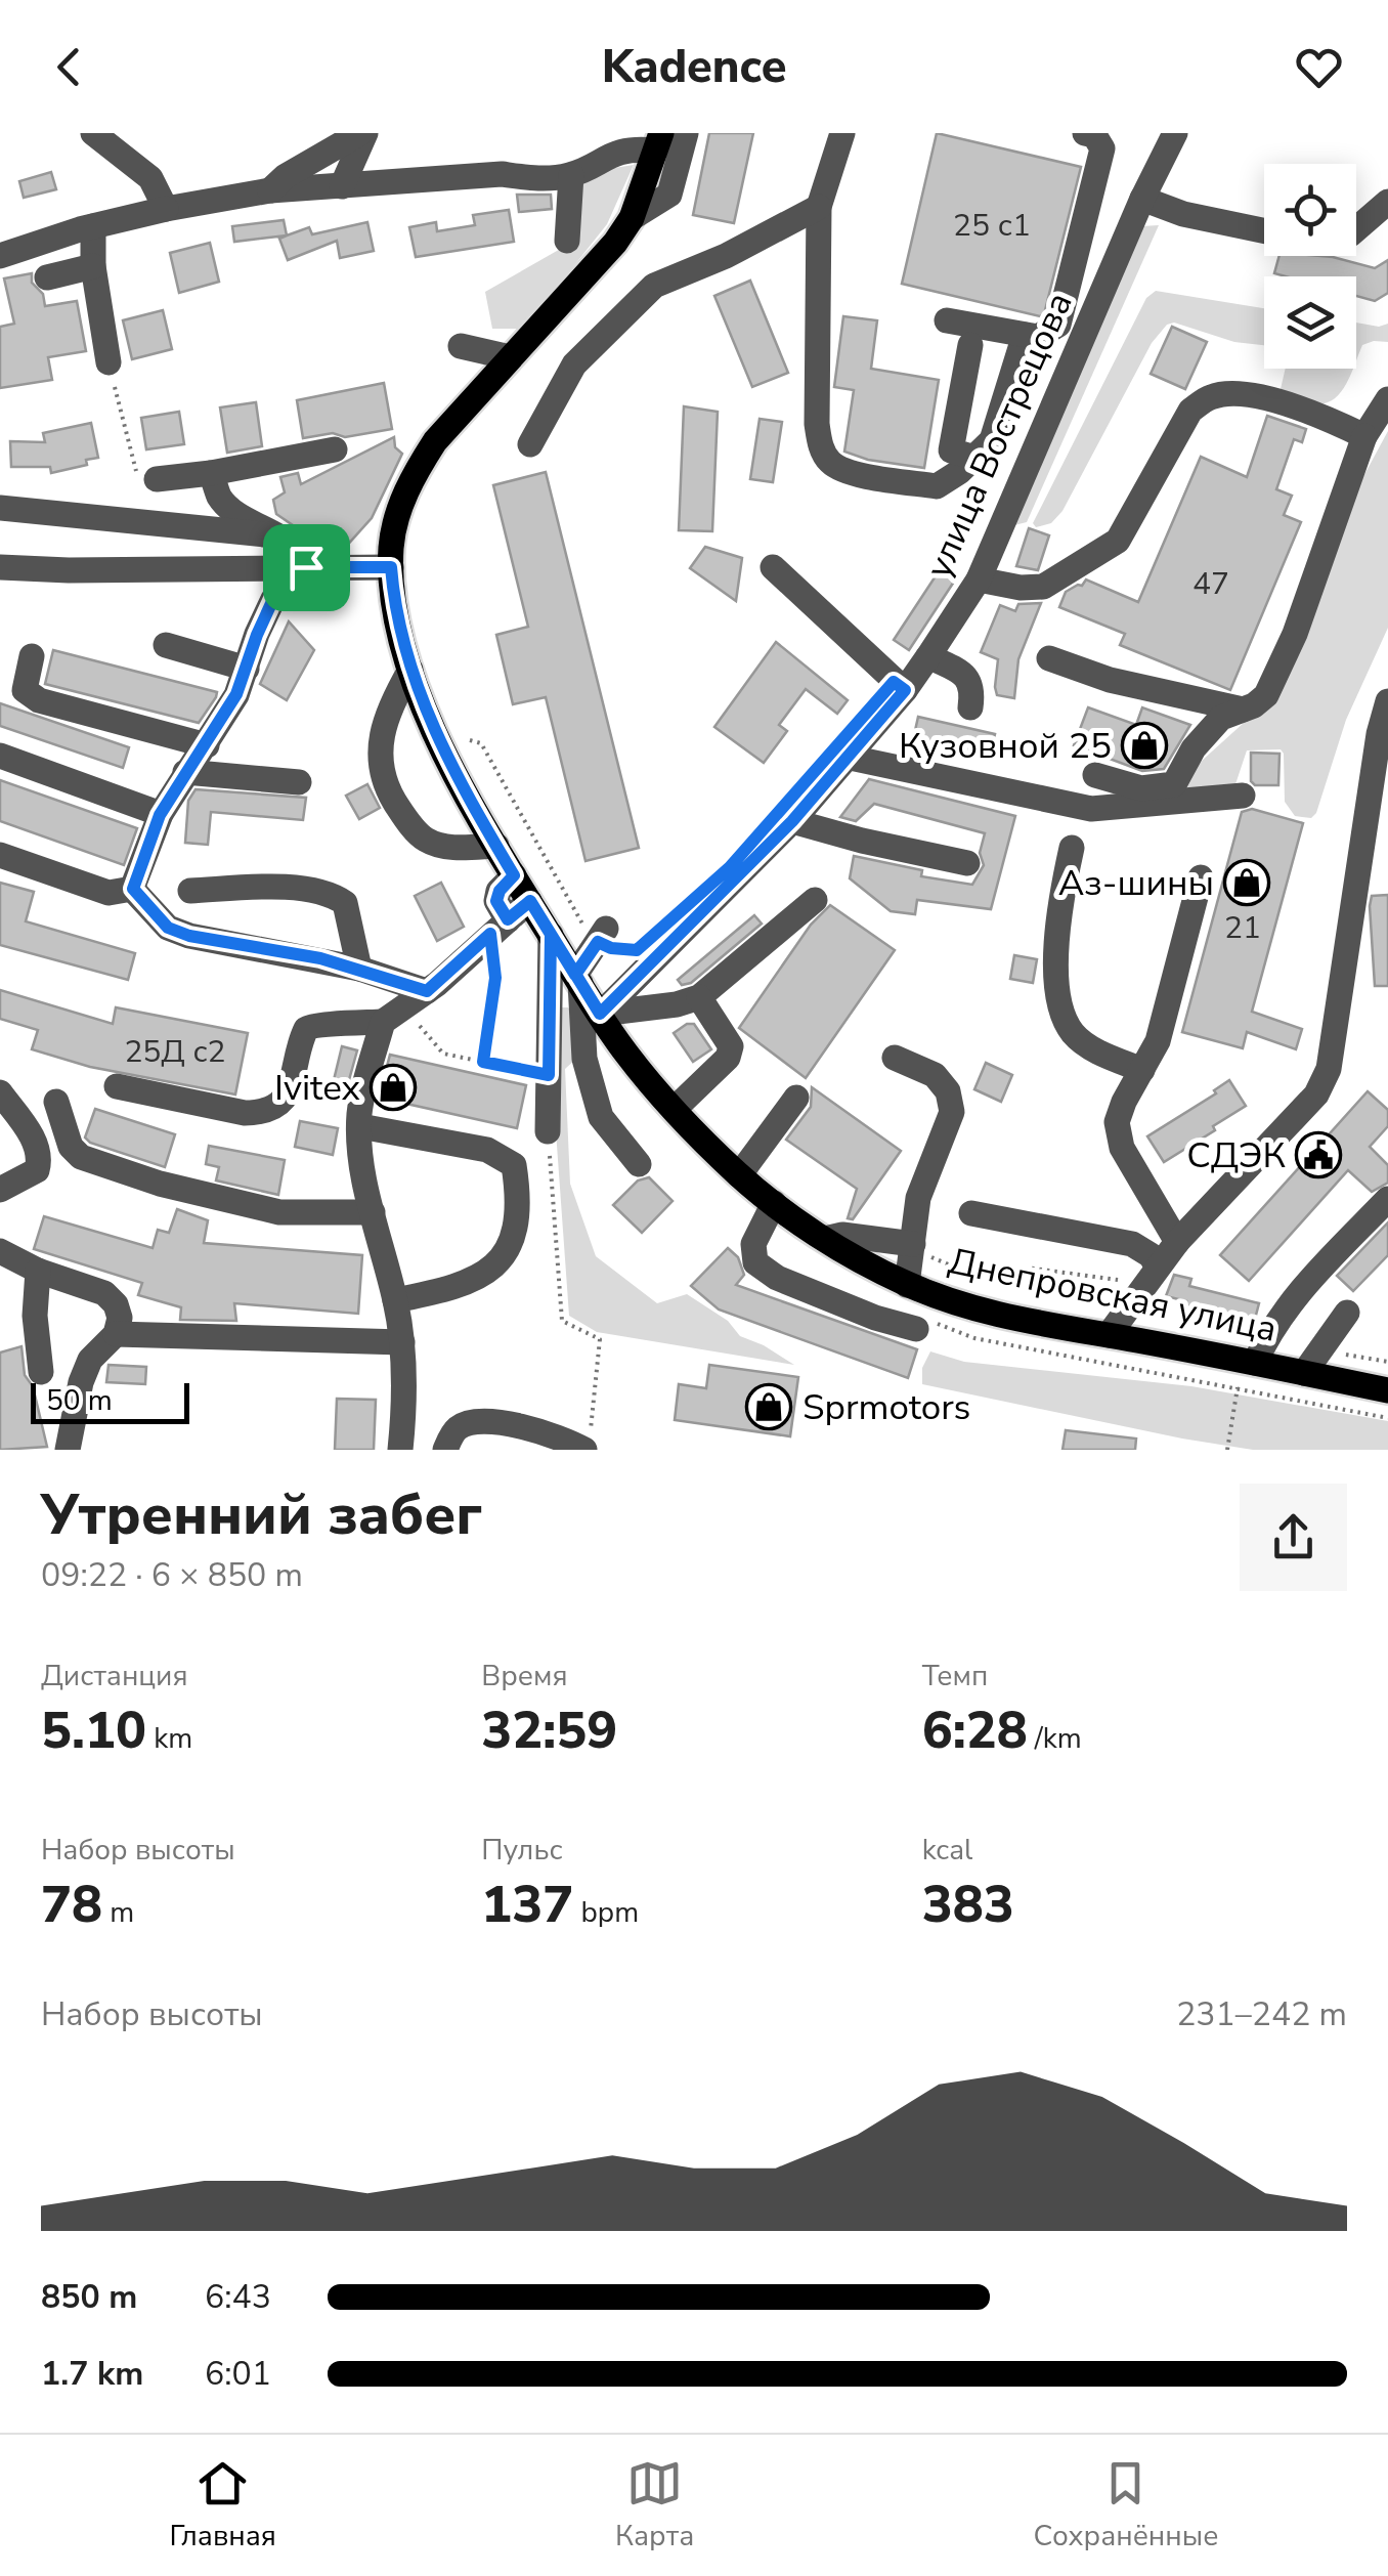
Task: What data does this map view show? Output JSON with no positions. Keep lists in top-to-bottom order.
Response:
{
  "streets": {
    "main road": ["Днепровская улица"],
    "street": ["улица Вострецова"]
  },
  "crossings": [
    ["улица Вострецова", "Днепровская улица"]
  ],
  "places": {
    "shop": [
      "Кузовной 25",
      "Аз-шины",
      "Ivitex",
      "Sprmotors"
    ],
    "public building": ["СДЭК"]
  },
  "house_numbers": [
    "25 с1",
    "47",
    "21",
    "25Д с2"
  ],
  "scale_bar": "50 m",
  "page": {
    "header": "Kadence",
    "scale": "50 m",
    "heading": ["Утренний забег", "09:22 · 6 × 850 m"],
    "stats": [
      ["Дистанция", "5.10 km"],
      ["Время", "32:59"],
      ["Темп", "6:28 /km"],
      ["Набор высоты", "78 m"],
      ["Пульс", "137 bpm"],
      ["kcal", "383"]
    ],
    "chart": ["Набор высоты", "231–242 m"],
    "list": [
      {
        "name": "850 m",
        "note": "6:43"
      },
      {
        "name": "1.7 km",
        "note": "6:01"
      }
    ],
    "tabs": ["Главная", "Карта", "Сохранённые"]
  }
}
